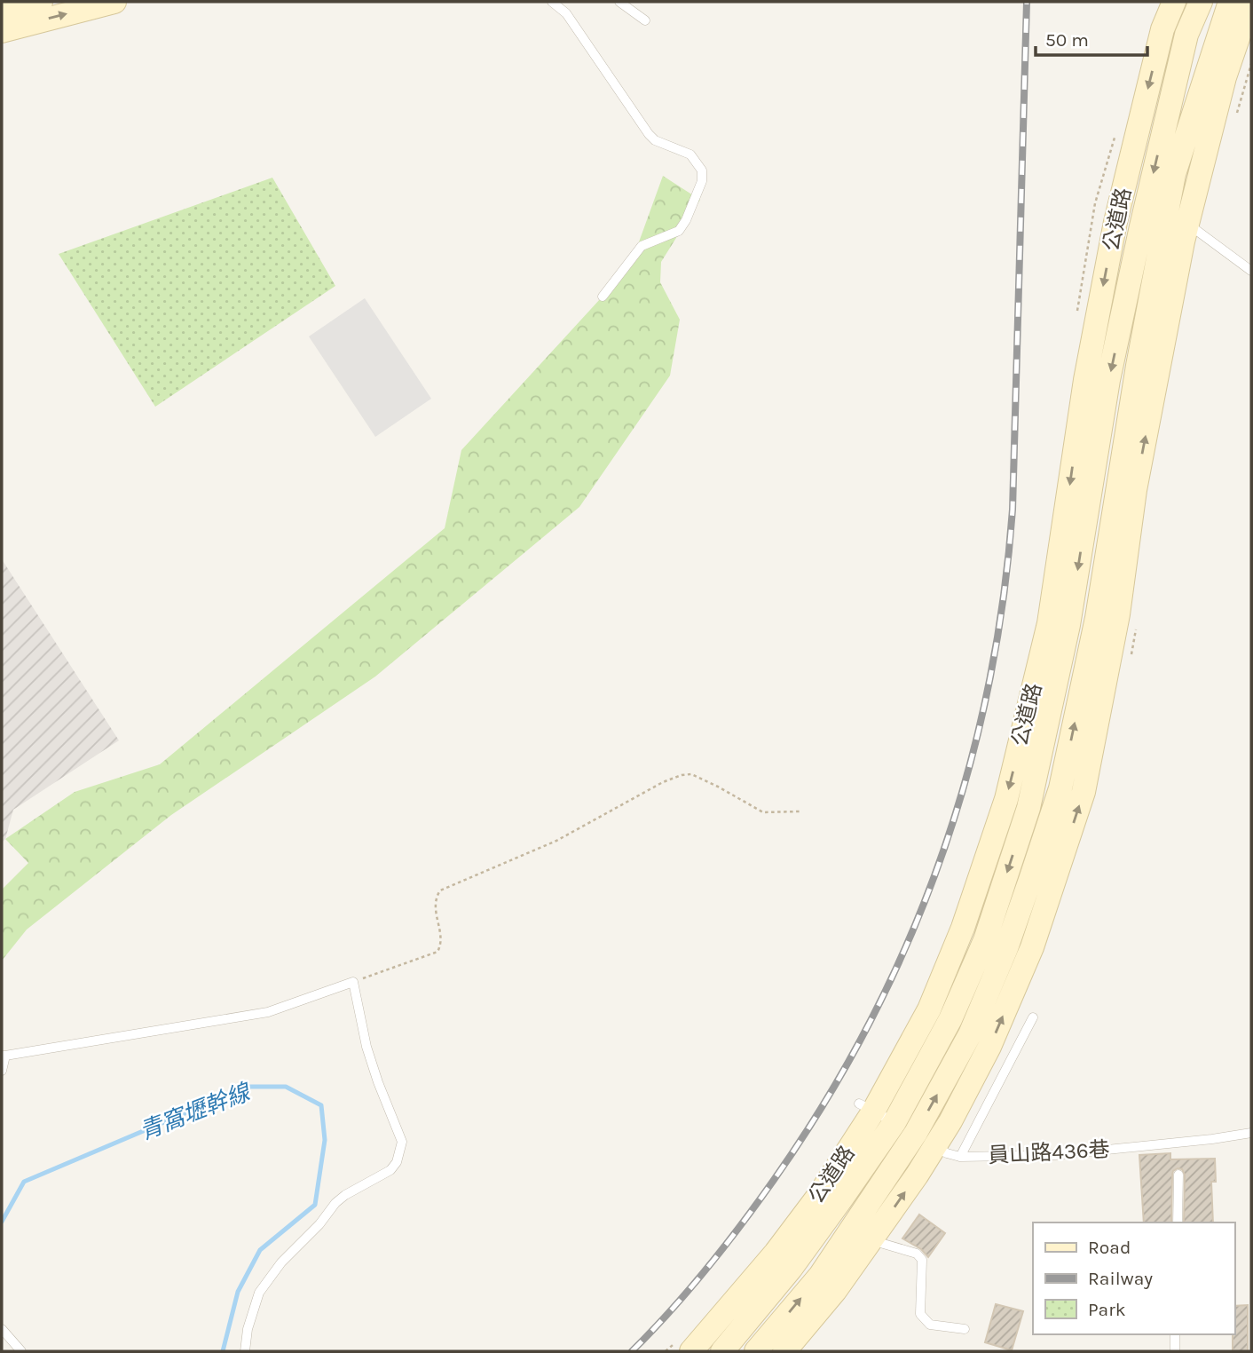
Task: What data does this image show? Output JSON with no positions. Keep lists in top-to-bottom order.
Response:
{
  "streets": {
    "street": ["公道路"],
    "lane": ["員山路436巷"]
  },
  "crossings": [
    ["公道路", "員山路436巷"]
  ],
  "water": ["青窩壢幹線"],
  "legend": ["Road", "Railway", "Park"],
  "scale_bar": "50 m"
}
